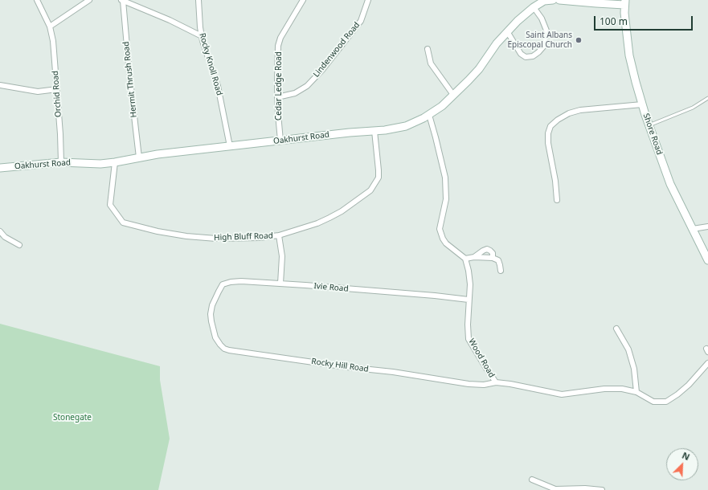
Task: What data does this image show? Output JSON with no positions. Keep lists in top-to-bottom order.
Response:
{
  "streets": {
    "street": [
      "Lindenwood Road",
      "Rocky Knoll Road",
      "Hermit Thrush Road",
      "Cedar Ledge Road",
      "Orchid Road",
      "Shore Road",
      "Oakhurst Road",
      "High Bluff Road",
      "Ivie Road",
      "Wood Road",
      "Rocky Hill Road"
    ]
  },
  "crossings": [
    ["Lindenwood Road", "Cedar Ledge Road"],
    ["Rocky Knoll Road", "Oakhurst Road"],
    ["Hermit Thrush Road", "Oakhurst Road"],
    ["Cedar Ledge Road", "Oakhurst Road"],
    ["Orchid Road", "Oakhurst Road"],
    ["Oakhurst Road", "High Bluff Road"],
    ["Ivie Road", "Wood Road"],
    ["Ivie Road", "Rocky Hill Road"],
    ["Wood Road", "Rocky Hill Road"]
  ],
  "parks": ["Stonegate"],
  "places": ["Saint Albans Episcopal Church"],
  "scale_bar": "100 m",
  "north": "top right"
}
